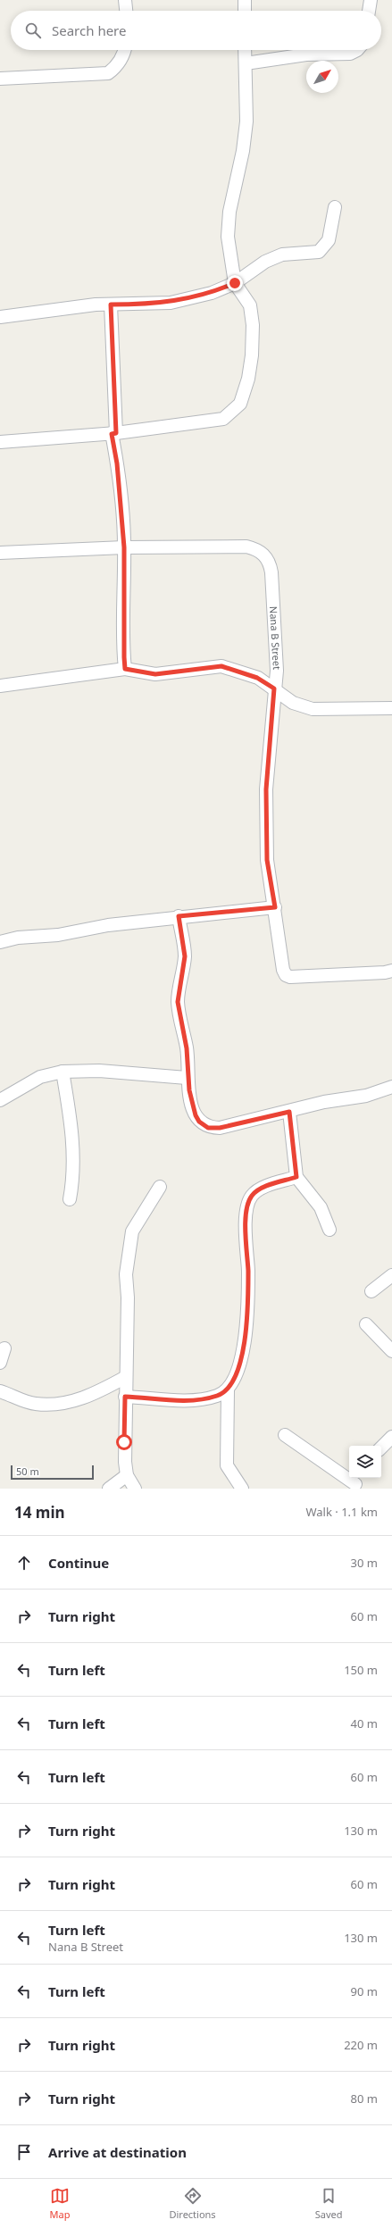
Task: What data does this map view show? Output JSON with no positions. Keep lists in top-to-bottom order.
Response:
{
  "streets": {
    "street": ["Nana B Street"]
  },
  "scale_bar": "50 m",
  "north": "top right",
  "page": {
    "search": "Search here",
    "scale": "50 m",
    "heading": ["14 min", "Walk · 1.1 km"],
    "list": [
      ["Continue", "30 m"],
      ["Turn right", "60 m"],
      ["Turn left", "150 m"],
      ["Turn left", "40 m"],
      ["Turn left", "60 m"],
      ["Turn right", "130 m"],
      ["Turn right", "60 m"],
      ["Turn left", "Nana B Street", "130 m"],
      ["Turn left", "90 m"],
      ["Turn right", "220 m"],
      ["Turn right", "80 m"],
      "Arrive at destination"
    ],
    "nav": ["Map", "Directions", "Saved"]
  }
}
